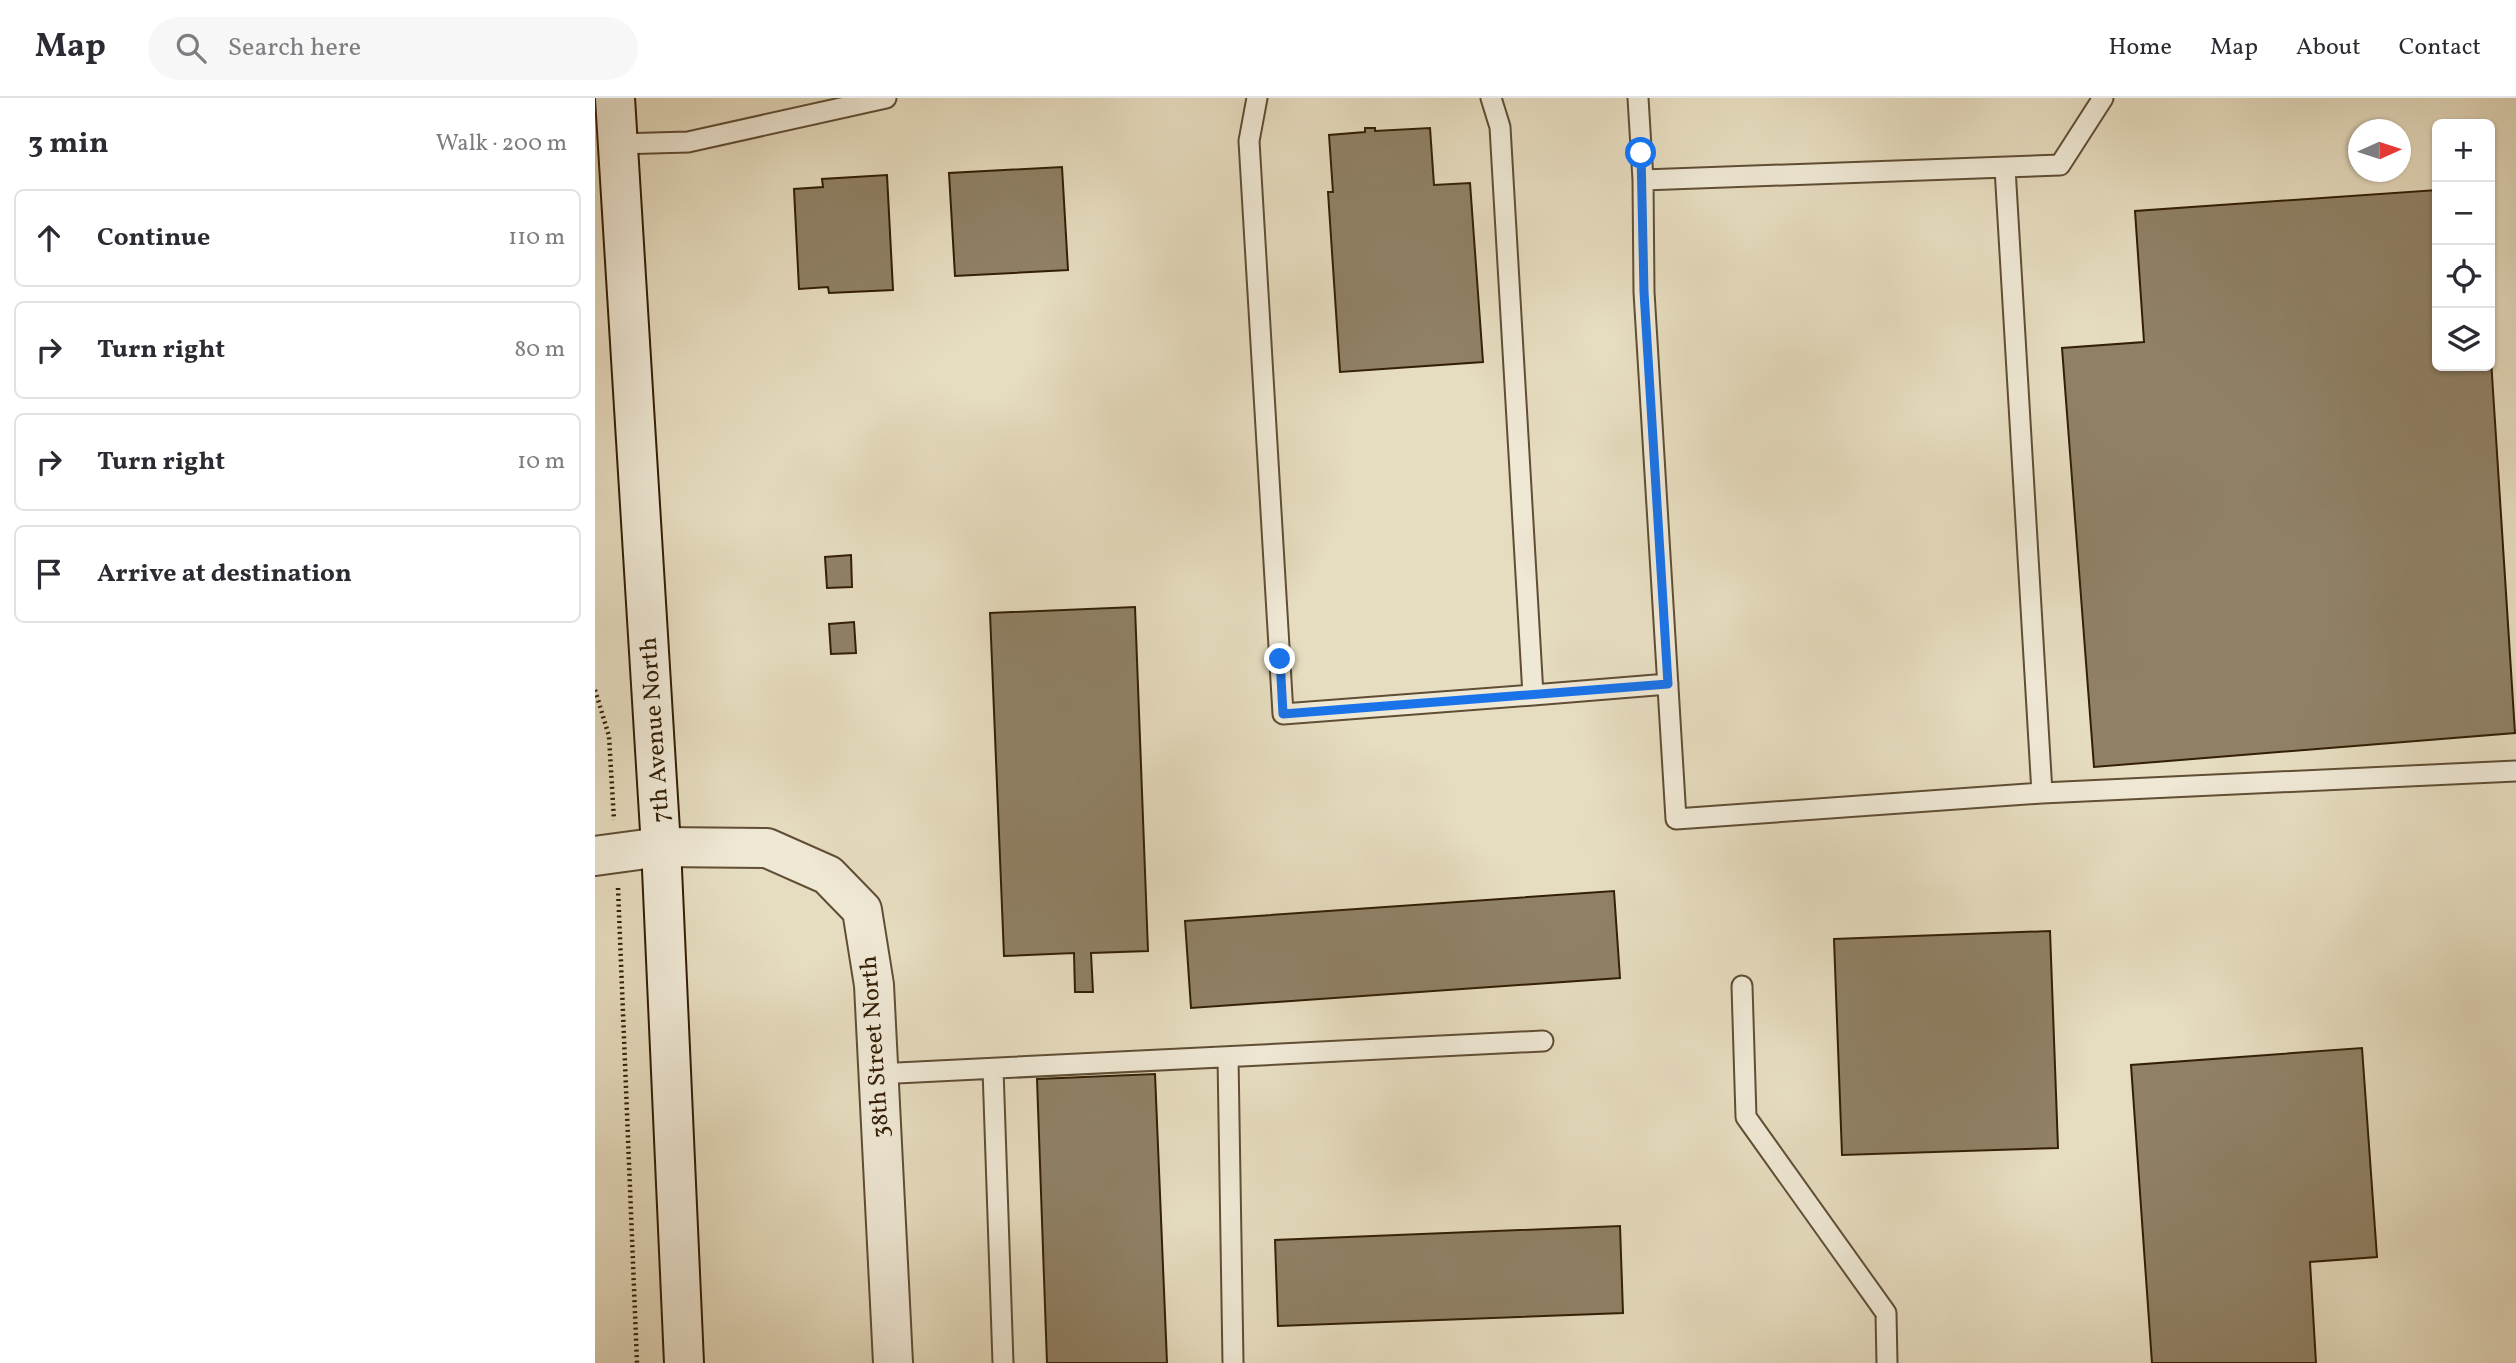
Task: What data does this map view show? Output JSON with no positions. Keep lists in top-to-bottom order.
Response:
{
  "streets": {
    "street": ["7th Avenue North", "38th Street North"]
  },
  "crossings": [
    ["7th Avenue North", "38th Street North"]
  ],
  "north": "right",
  "page": {
    "header": "Map",
    "search": "Search here",
    "nav": [
      "Home",
      "Map",
      "About",
      "Contact"
    ],
    "heading": ["3 min", "Walk · 200 m"],
    "map_buttons": ["+", "−"],
    "list": [
      ["Continue", "110 m"],
      ["Turn right", "80 m"],
      ["Turn right", "10 m"],
      "Arrive at destination"
    ]
  }
}
